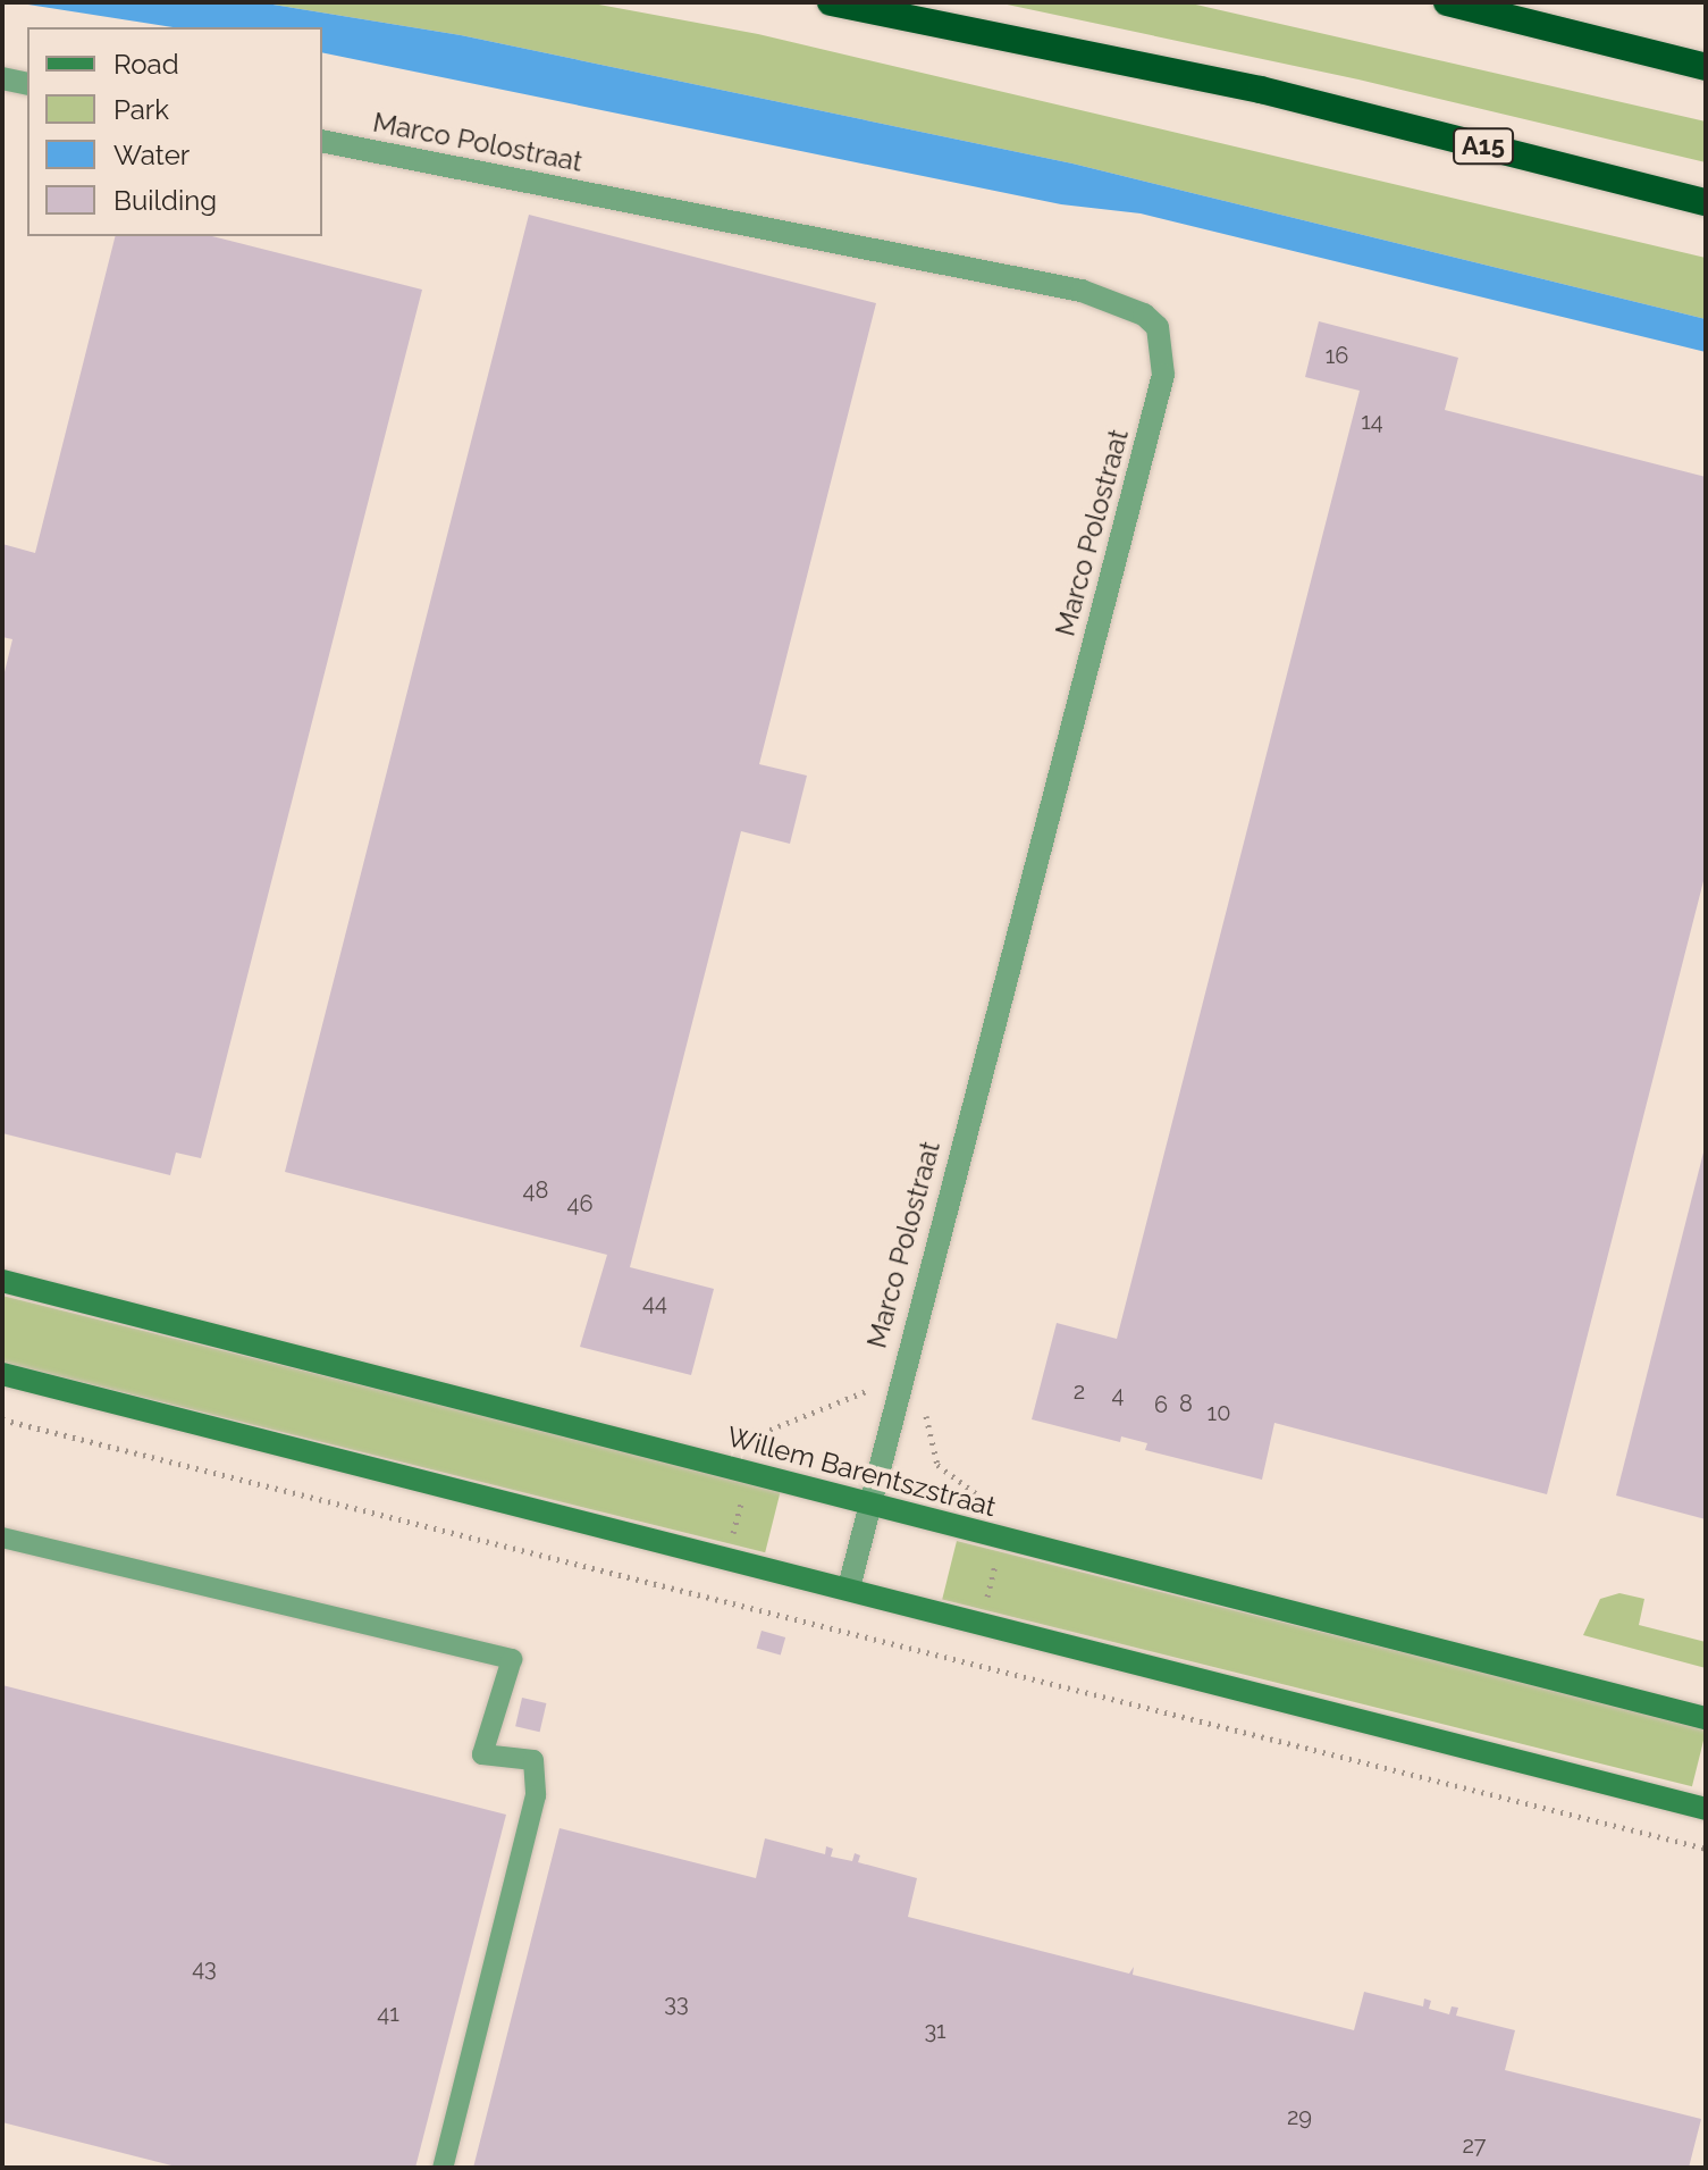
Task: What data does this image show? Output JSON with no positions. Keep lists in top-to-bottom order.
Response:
{
  "streets": {
    "highway": ["A15"],
    "main road": ["Willem Barentszstraat"],
    "street": ["Marco Polostraat"]
  },
  "crossings": [
    ["Marco Polostraat", "Willem Barentszstraat"]
  ],
  "house_numbers": [
    "16",
    "14",
    "48",
    "46",
    "44",
    "2",
    "4",
    "8",
    "6",
    "10",
    "43",
    "33",
    "41",
    "31",
    "29",
    "27"
  ],
  "legend": [
    "Road",
    "Park",
    "Water",
    "Building"
  ]
}
